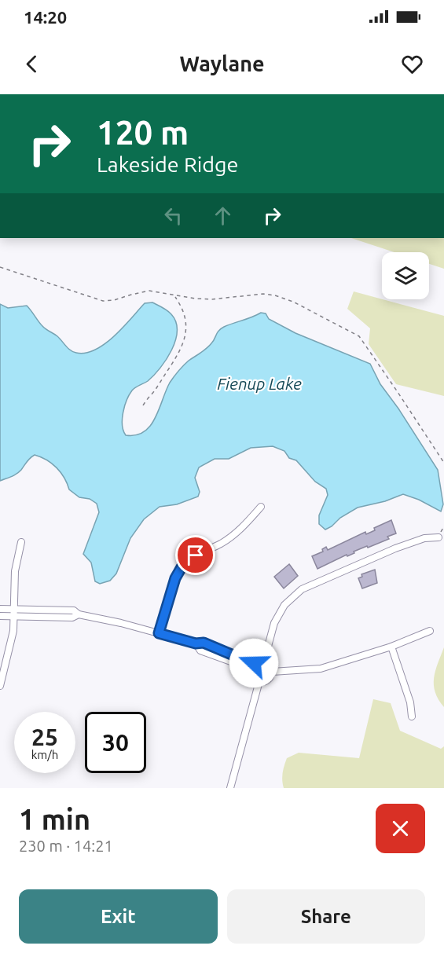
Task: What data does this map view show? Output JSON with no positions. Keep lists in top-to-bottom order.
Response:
{
  "water": ["Fienup Lake"],
  "page": {
    "status": "14:20",
    "header": "Waylane",
    "turn": ["120 m", "Lakeside Ridge"],
    "speed": "25 km/h",
    "limit": "30",
    "heading": ["1 min", "230 m · 14:21"],
    "buttons": ["Exit", "Share"]
  }
}
